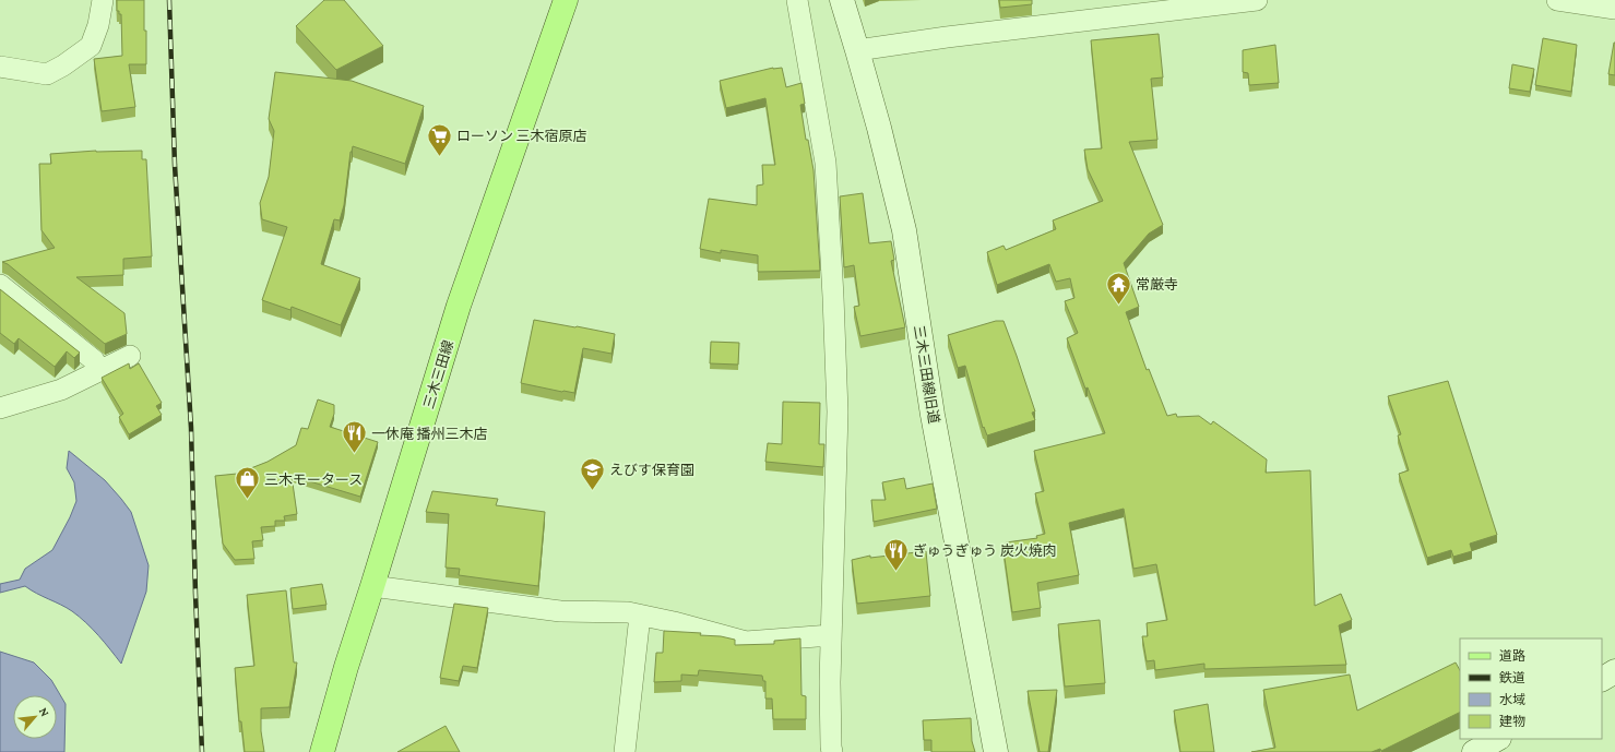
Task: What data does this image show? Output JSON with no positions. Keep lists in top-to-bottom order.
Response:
{
  "streets": {
    "main road": ["三木三田線"],
    "street": ["三木三田線旧道"]
  },
  "places": {
    "supermarket": ["ローソン 三木宿原店"],
    "temple": ["常厳寺"],
    "restaurant": ["一休庵 播州三木店", "ぎゅうぎゅう 炭火焼肉"],
    "school or university": ["えびす保育園"],
    "shop": ["三木モータース"]
  },
  "legend": [
    "道路",
    "鉄道",
    "水域",
    "建物"
  ],
  "north": "top right"
}
